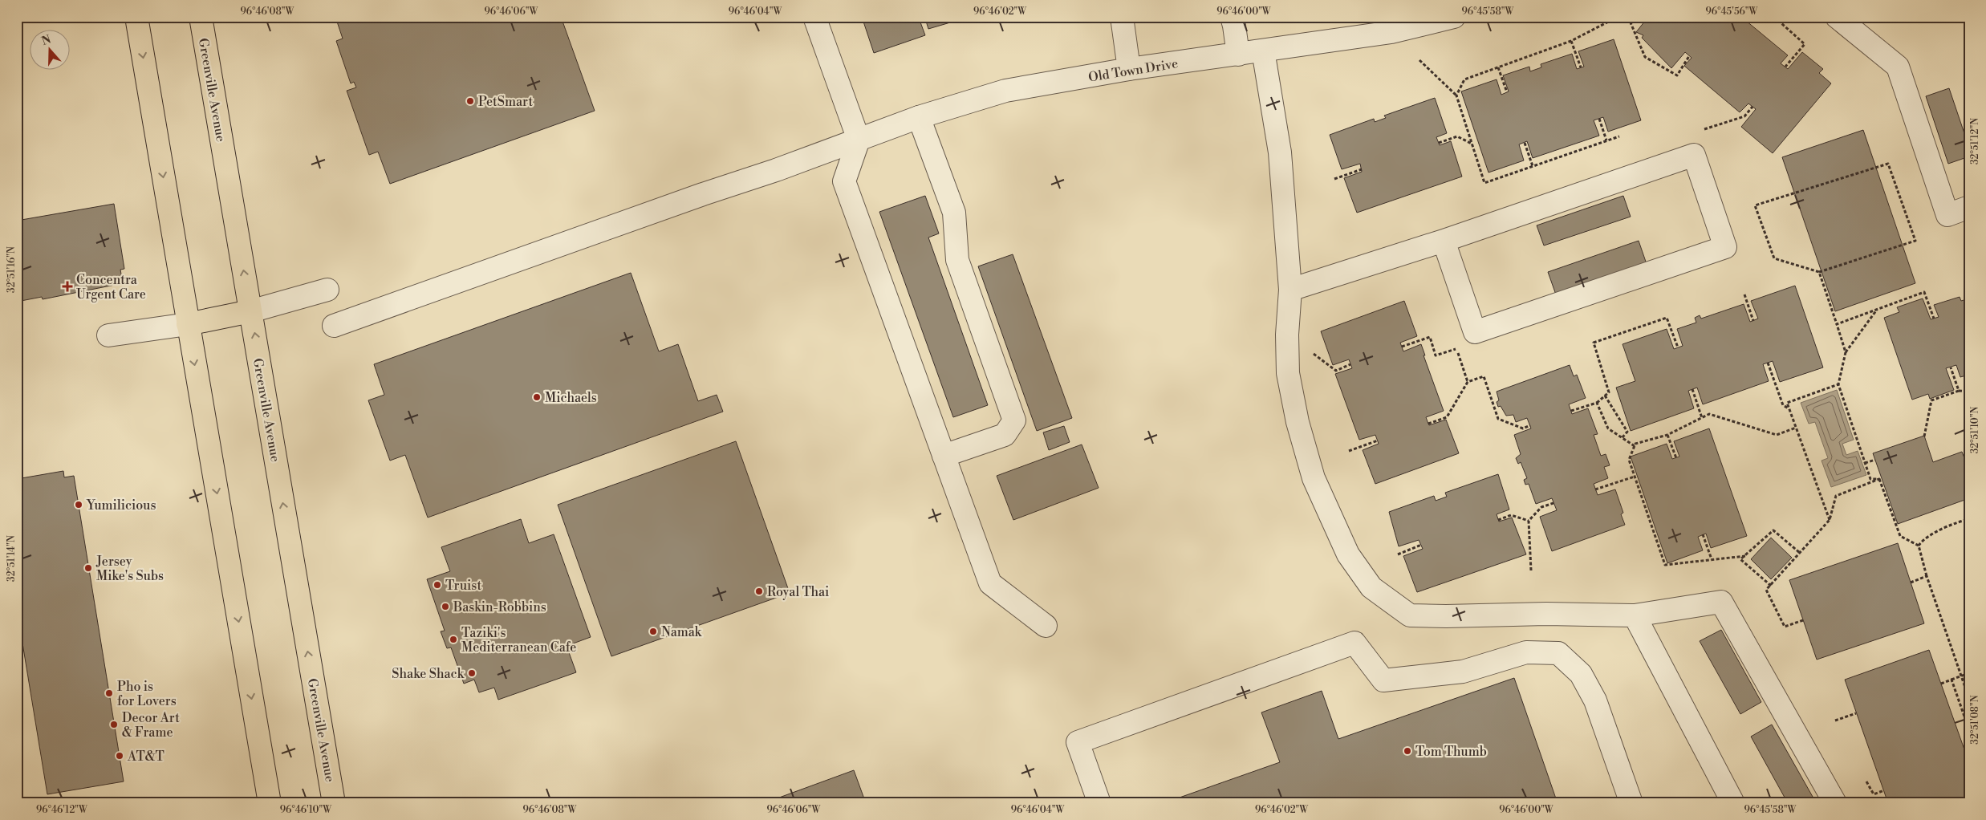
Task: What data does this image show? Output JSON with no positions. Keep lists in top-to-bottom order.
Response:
{
  "streets": {
    "main road": ["Greenville Avenue"],
    "street": ["Old Town Drive"]
  },
  "places": {
    "other": [
      "PetSmart",
      "Michaels",
      "Yumilicious",
      "Jersey Mike's Subs",
      "Truist",
      "Royal Thai",
      "Baskin-Robbins",
      "Namak",
      "Taziki's Mediterranean Cafe",
      "Shake Shack",
      "Pho is for Lovers",
      "Decor Art & Frame",
      "Tom Thumb",
      "AT&T"
    ],
    "health": ["Concentra Urgent Care"]
  },
  "north": "top",
  "coordinates": [
    "96°46'08\"W",
    "96°46'06\"W",
    "96°46'04\"W",
    "96°46'02\"W",
    "96°46'00\"W",
    "96°45'58\"W",
    "96°45'56\"W",
    "32°51'12\"N",
    "32°51'16\"N",
    "32°51'10\"N",
    "32°51'14\"N",
    "32°51'08\"N",
    "96°46'12\"W",
    "96°46'10\"W"
  ]
}
